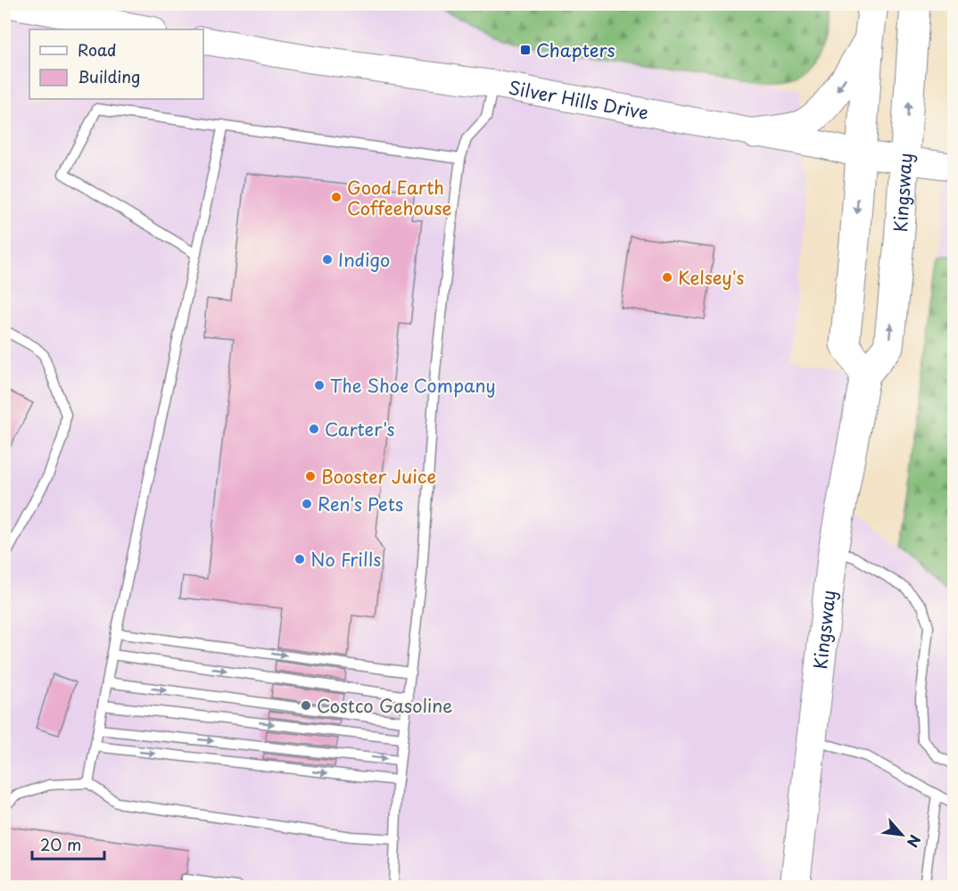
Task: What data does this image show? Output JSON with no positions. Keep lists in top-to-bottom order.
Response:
{
  "streets": {
    "main road": ["Kingsway"],
    "street": ["Silver Hills Drive"]
  },
  "crossings": [
    ["Silver Hills Drive", "Kingsway"]
  ],
  "places": {
    "transit": ["Chapters"],
    "other": [
      "Good Earth Coffeehouse",
      "Indigo",
      "Kelsey's",
      "The Shoe Company",
      "Carter's",
      "Booster Juice",
      "Ren's Pets",
      "No Frills",
      "Costco Gasoline"
    ]
  },
  "legend": ["Road", "Building"],
  "scale_bar": "20 m",
  "north": "bottom right"
}
